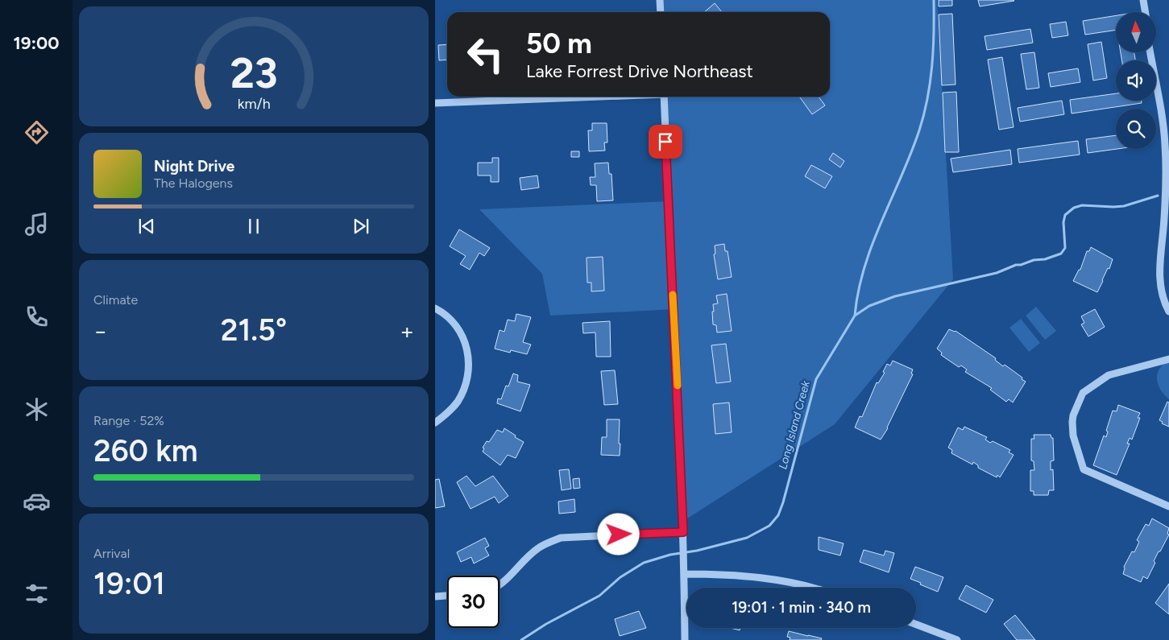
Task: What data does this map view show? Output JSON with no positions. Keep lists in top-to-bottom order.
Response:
{
  "water": ["Long Island Creek"],
  "north": "top",
  "page": {
    "tabs": "19:00",
    "turn": ["50 m", "Lake Forrest Drive Northeast"],
    "song": ["Night Drive", "The Halogens"],
    "tile": [
      "Climate",
      ["Range · 52%", "260 km"],
      ["Arrival", "19:01"]
    ],
    "heat": ["−", "21.5°", "+"],
    "limit": "30",
    "trip": "19:01 · 1 min · 340 m",
    "gauge": ["23", "km/h"]
  }
}
